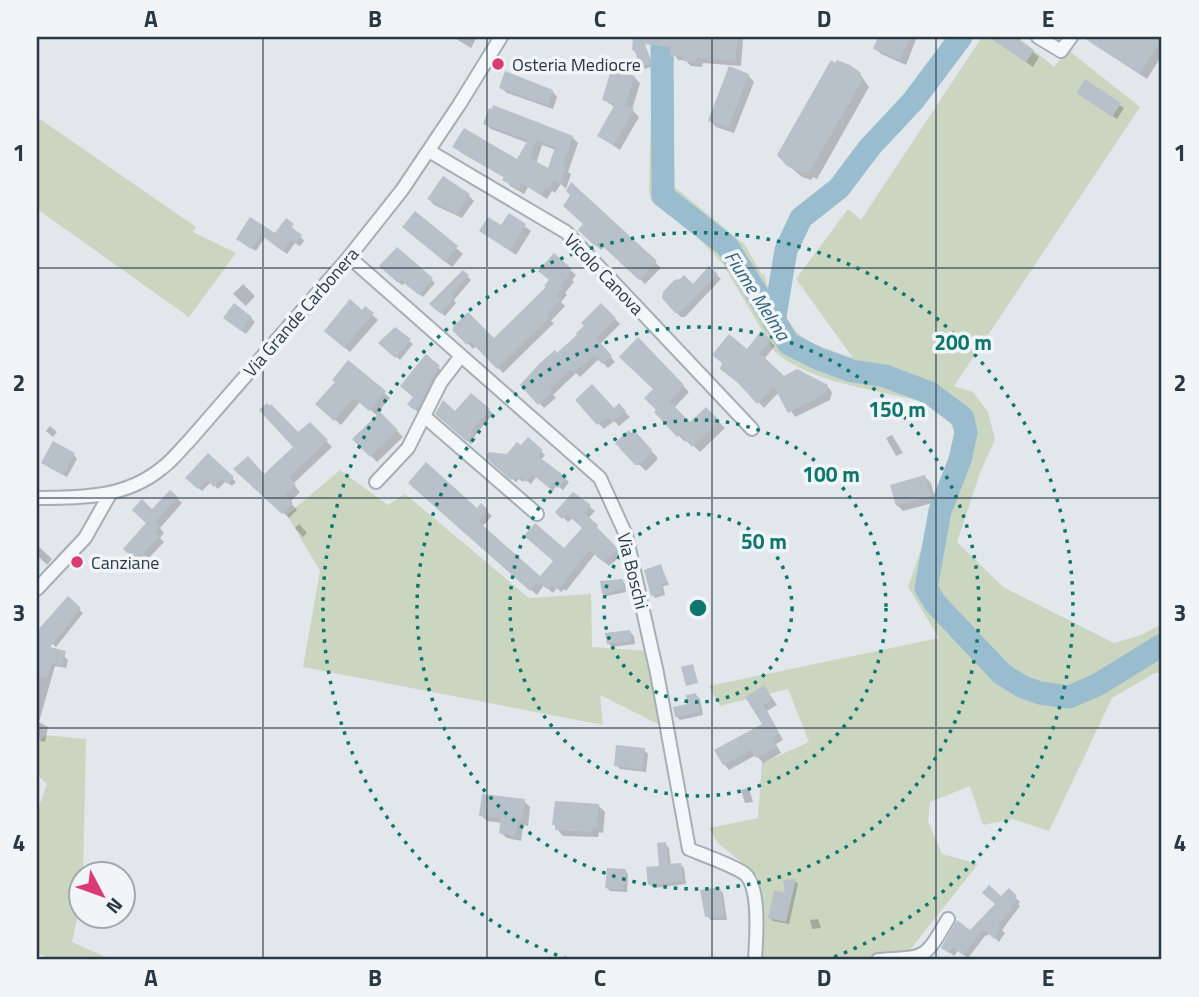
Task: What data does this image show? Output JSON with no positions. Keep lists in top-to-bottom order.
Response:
{
  "streets": {
    "street": ["Vicolo Canova", "Via Grande Carbonera", "Via Boschi"]
  },
  "crossings": [
    ["Vicolo Canova", "Via Grande Carbonera"],
    ["Via Grande Carbonera", "Via Boschi"]
  ],
  "water": ["Fiume Melma"],
  "places": ["Osteria Mediocre", "Canziane"],
  "north": "bottom right",
  "grid": {
    "columns": [
      "A",
      "B",
      "C",
      "D",
      "E"
    ],
    "rows": [
      "1",
      "2",
      "3",
      "4"
    ]
  },
  "rings": [
    "200 m",
    "150 m",
    "100 m",
    "50 m"
  ]
}
